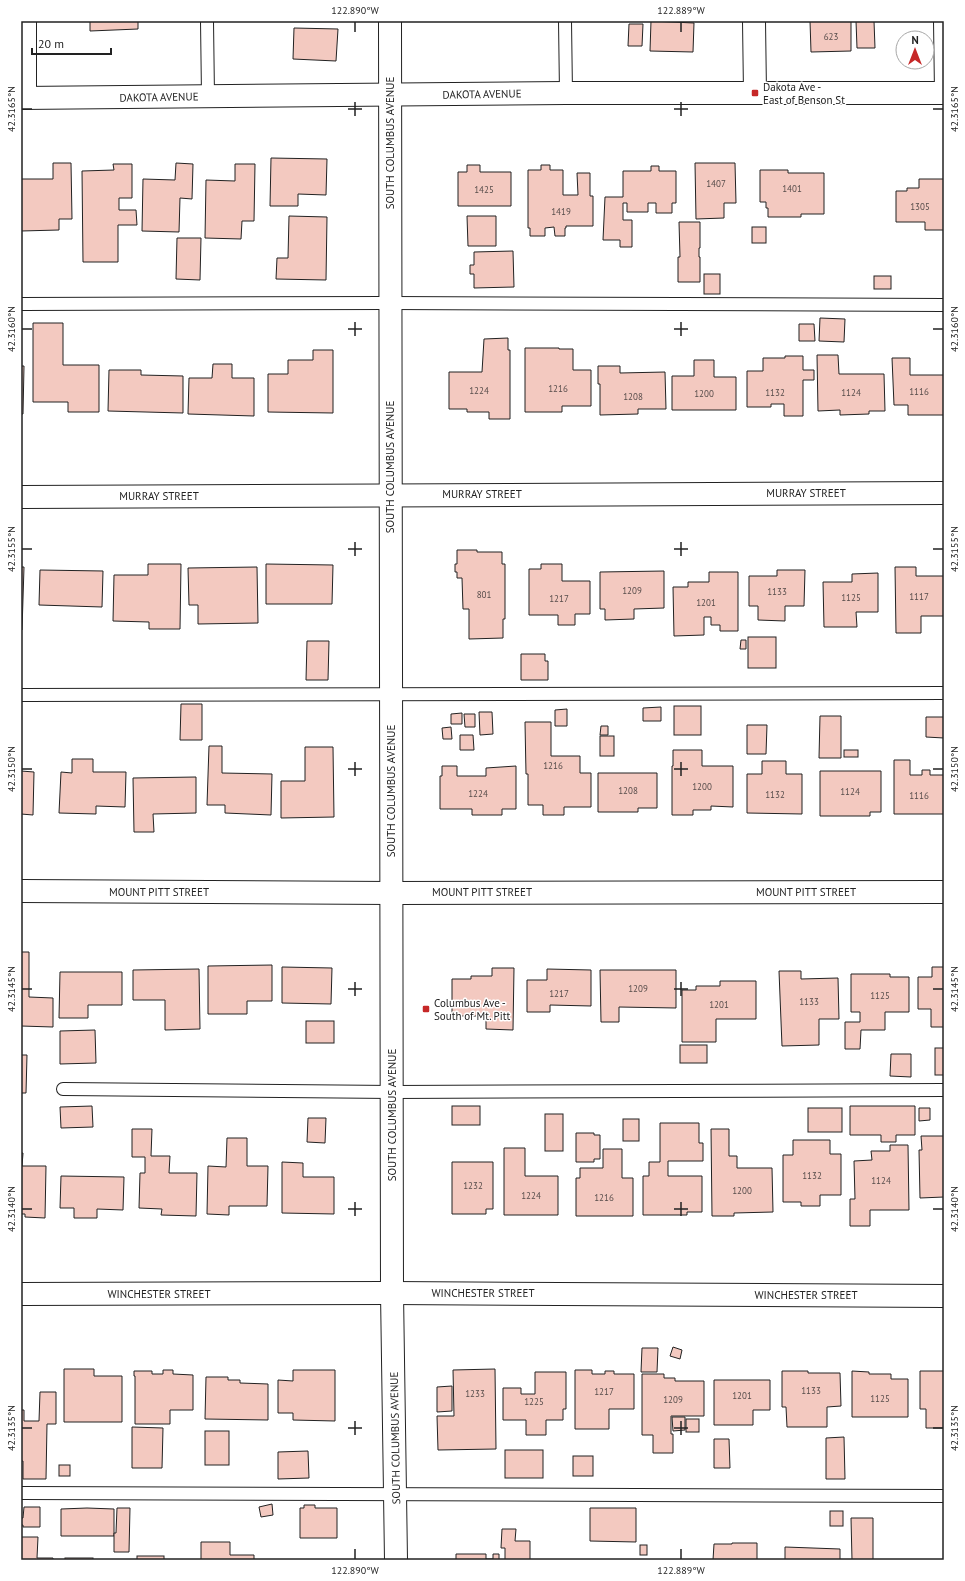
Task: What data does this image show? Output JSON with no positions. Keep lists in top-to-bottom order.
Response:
{
  "streets": {
    "street": [
      "DAKOTA AVENUE",
      "SOUTH COLUMBUS AVENUE",
      "MURRAY STREET",
      "MOUNT PITT STREET",
      "WINCHESTER STREET"
    ]
  },
  "crossings": [
    ["DAKOTA AVENUE", "SOUTH COLUMBUS AVENUE"],
    ["SOUTH COLUMBUS AVENUE", "MURRAY STREET"],
    ["SOUTH COLUMBUS AVENUE", "MOUNT PITT STREET"],
    ["SOUTH COLUMBUS AVENUE", "WINCHESTER STREET"]
  ],
  "places": {
    "transit": ["Dakota Ave - East of Benson St", "Columbus Ave - South of Mt. Pitt"]
  },
  "house_numbers": [
    "623",
    "1407",
    "1401",
    "1425",
    "1305",
    "1419",
    "1216",
    "1224",
    "1116",
    "1132",
    "1124",
    "1200",
    "1208",
    "1209",
    "1133",
    "801",
    "1117",
    "1125",
    "1217",
    "1201",
    "1216",
    "1200",
    "1208",
    "1124",
    "1224",
    "1132",
    "1116",
    "1209",
    "1217",
    "1125",
    "1133",
    "1201",
    "1132",
    "1124",
    "1232",
    "1200",
    "1224",
    "1216",
    "1133",
    "1217",
    "1233",
    "1201",
    "1125",
    "1209",
    "1225"
  ],
  "scale_bar": "20 m",
  "north": "top",
  "coordinates": [
    "122.890°W",
    "122.889°W",
    "42.3165°N",
    "42.3160°N",
    "42.3155°N",
    "42.3150°N",
    "42.3145°N",
    "42.3140°N",
    "42.3135°N"
  ]
}
